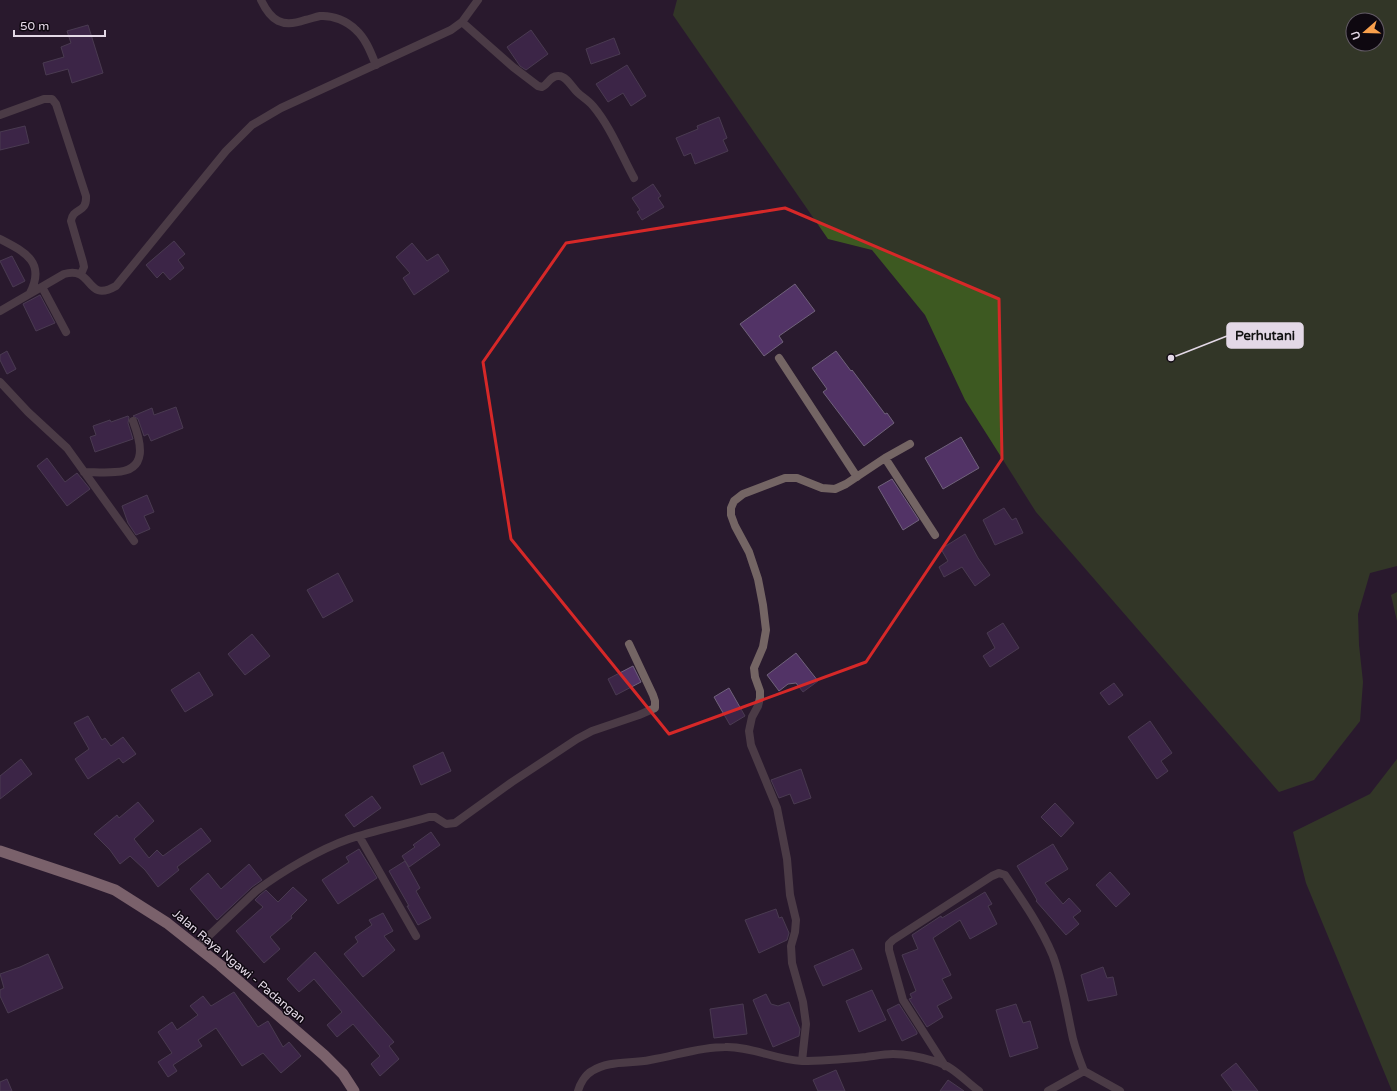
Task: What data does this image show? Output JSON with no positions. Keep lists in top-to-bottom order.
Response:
{
  "streets": {
    "highway": ["Jalan Raya Ngawi - Padangan"]
  },
  "places": ["Perhutani"],
  "scale_bar": "50 m",
  "north": "left"
}
